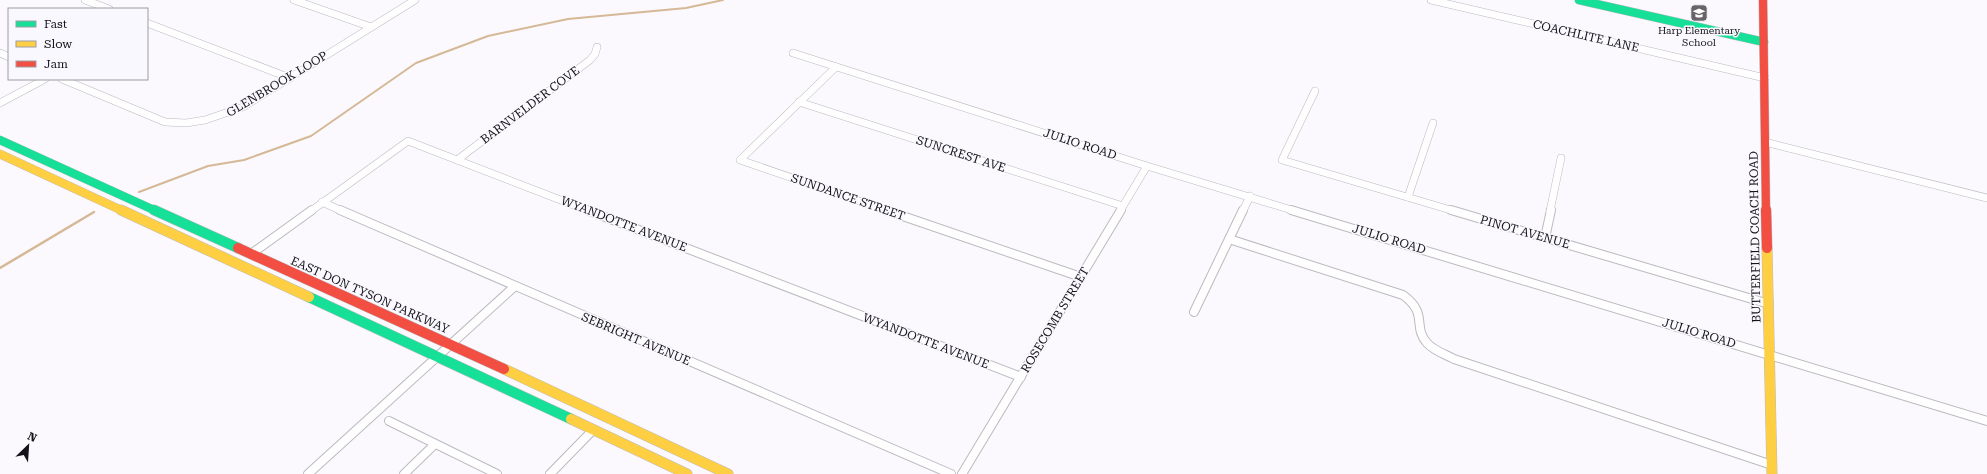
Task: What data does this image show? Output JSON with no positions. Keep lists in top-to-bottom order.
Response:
{
  "streets": {
    "main road": ["BUTTERFIELD COACH ROAD", "EAST DON TYSON PARKWAY"],
    "street": [
      "COACHLITE LANE",
      "GLENBROOK LOOP",
      "BARNVELDER COVE",
      "JULIO ROAD",
      "SUNCREST AVE",
      "SUNDANCE STREET",
      "WYANDOTTE AVENUE",
      "PINOT AVENUE",
      "ROSECOMB STREET",
      "SEBRIGHT AVENUE"
    ]
  },
  "crossings": [
    ["COACHLITE LANE", "BUTTERFIELD COACH ROAD"],
    ["BARNVELDER COVE", "WYANDOTTE AVENUE"],
    ["JULIO ROAD", "SUNDANCE STREET"],
    ["JULIO ROAD", "BUTTERFIELD COACH ROAD"],
    ["JULIO ROAD", "ROSECOMB STREET"],
    ["SUNCREST AVE", "SUNDANCE STREET"],
    ["SUNCREST AVE", "ROSECOMB STREET"],
    ["SUNDANCE STREET", "ROSECOMB STREET"],
    ["WYANDOTTE AVENUE", "EAST DON TYSON PARKWAY"],
    ["WYANDOTTE AVENUE", "ROSECOMB STREET"],
    ["WYANDOTTE AVENUE", "SEBRIGHT AVENUE"],
    ["PINOT AVENUE", "BUTTERFIELD COACH ROAD"]
  ],
  "places": {
    "school or university": ["Harp Elementary School"]
  },
  "legend": ["Fast", "Slow", "Jam"],
  "north": "top right"
}
